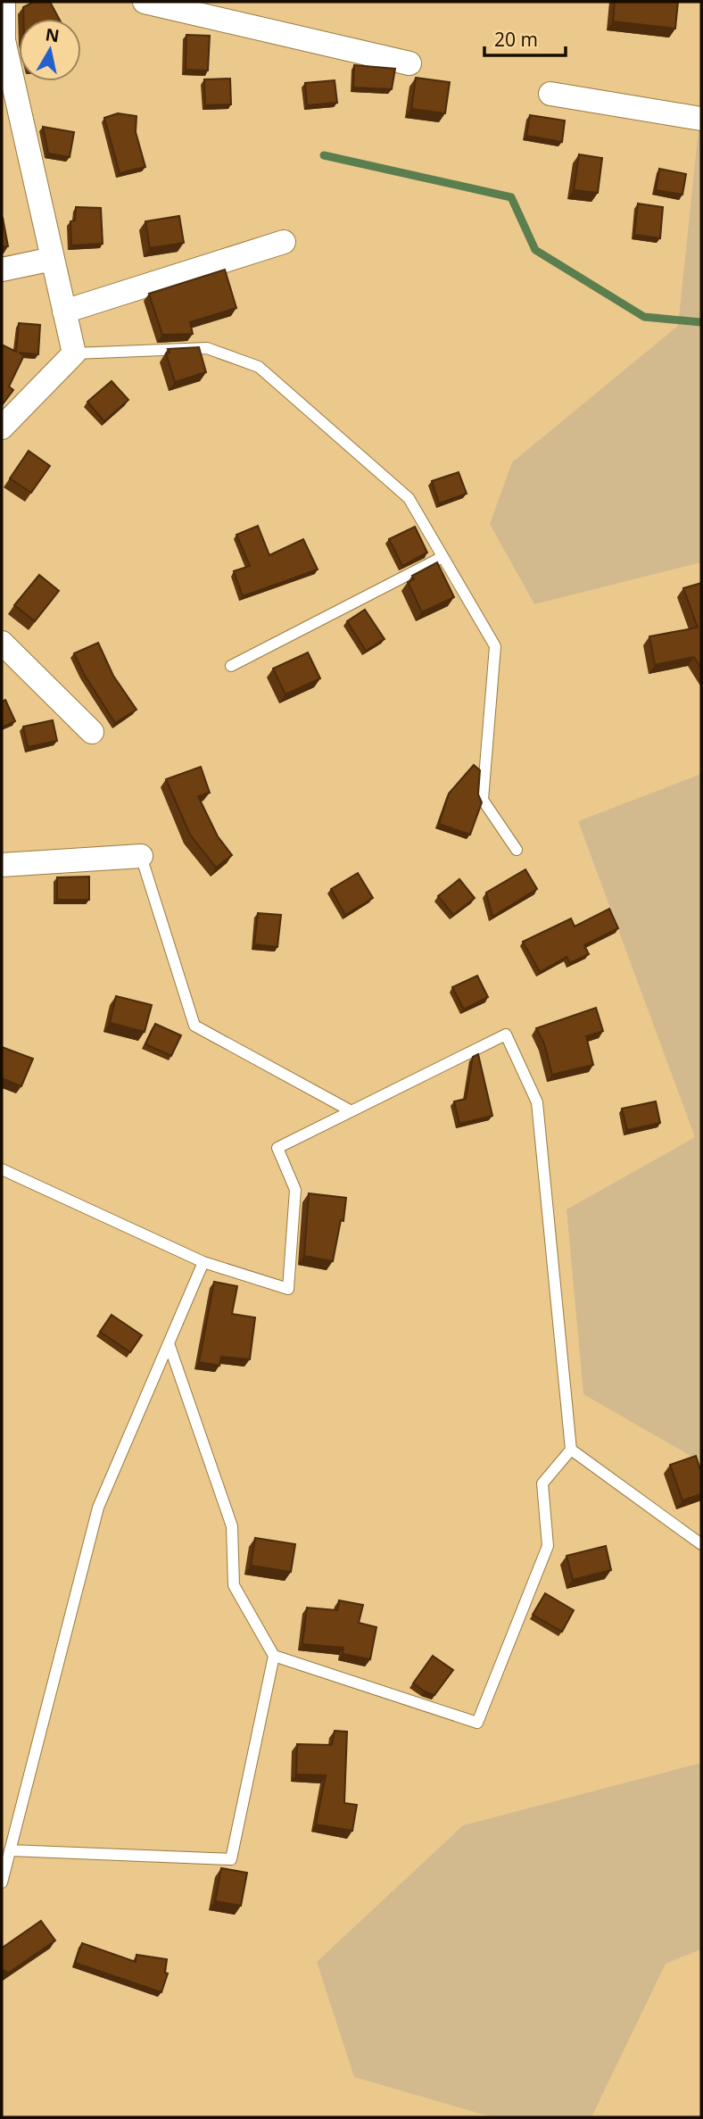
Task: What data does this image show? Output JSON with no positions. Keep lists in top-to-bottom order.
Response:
{
  "scale_bar": "20 m",
  "north": "top"
}
